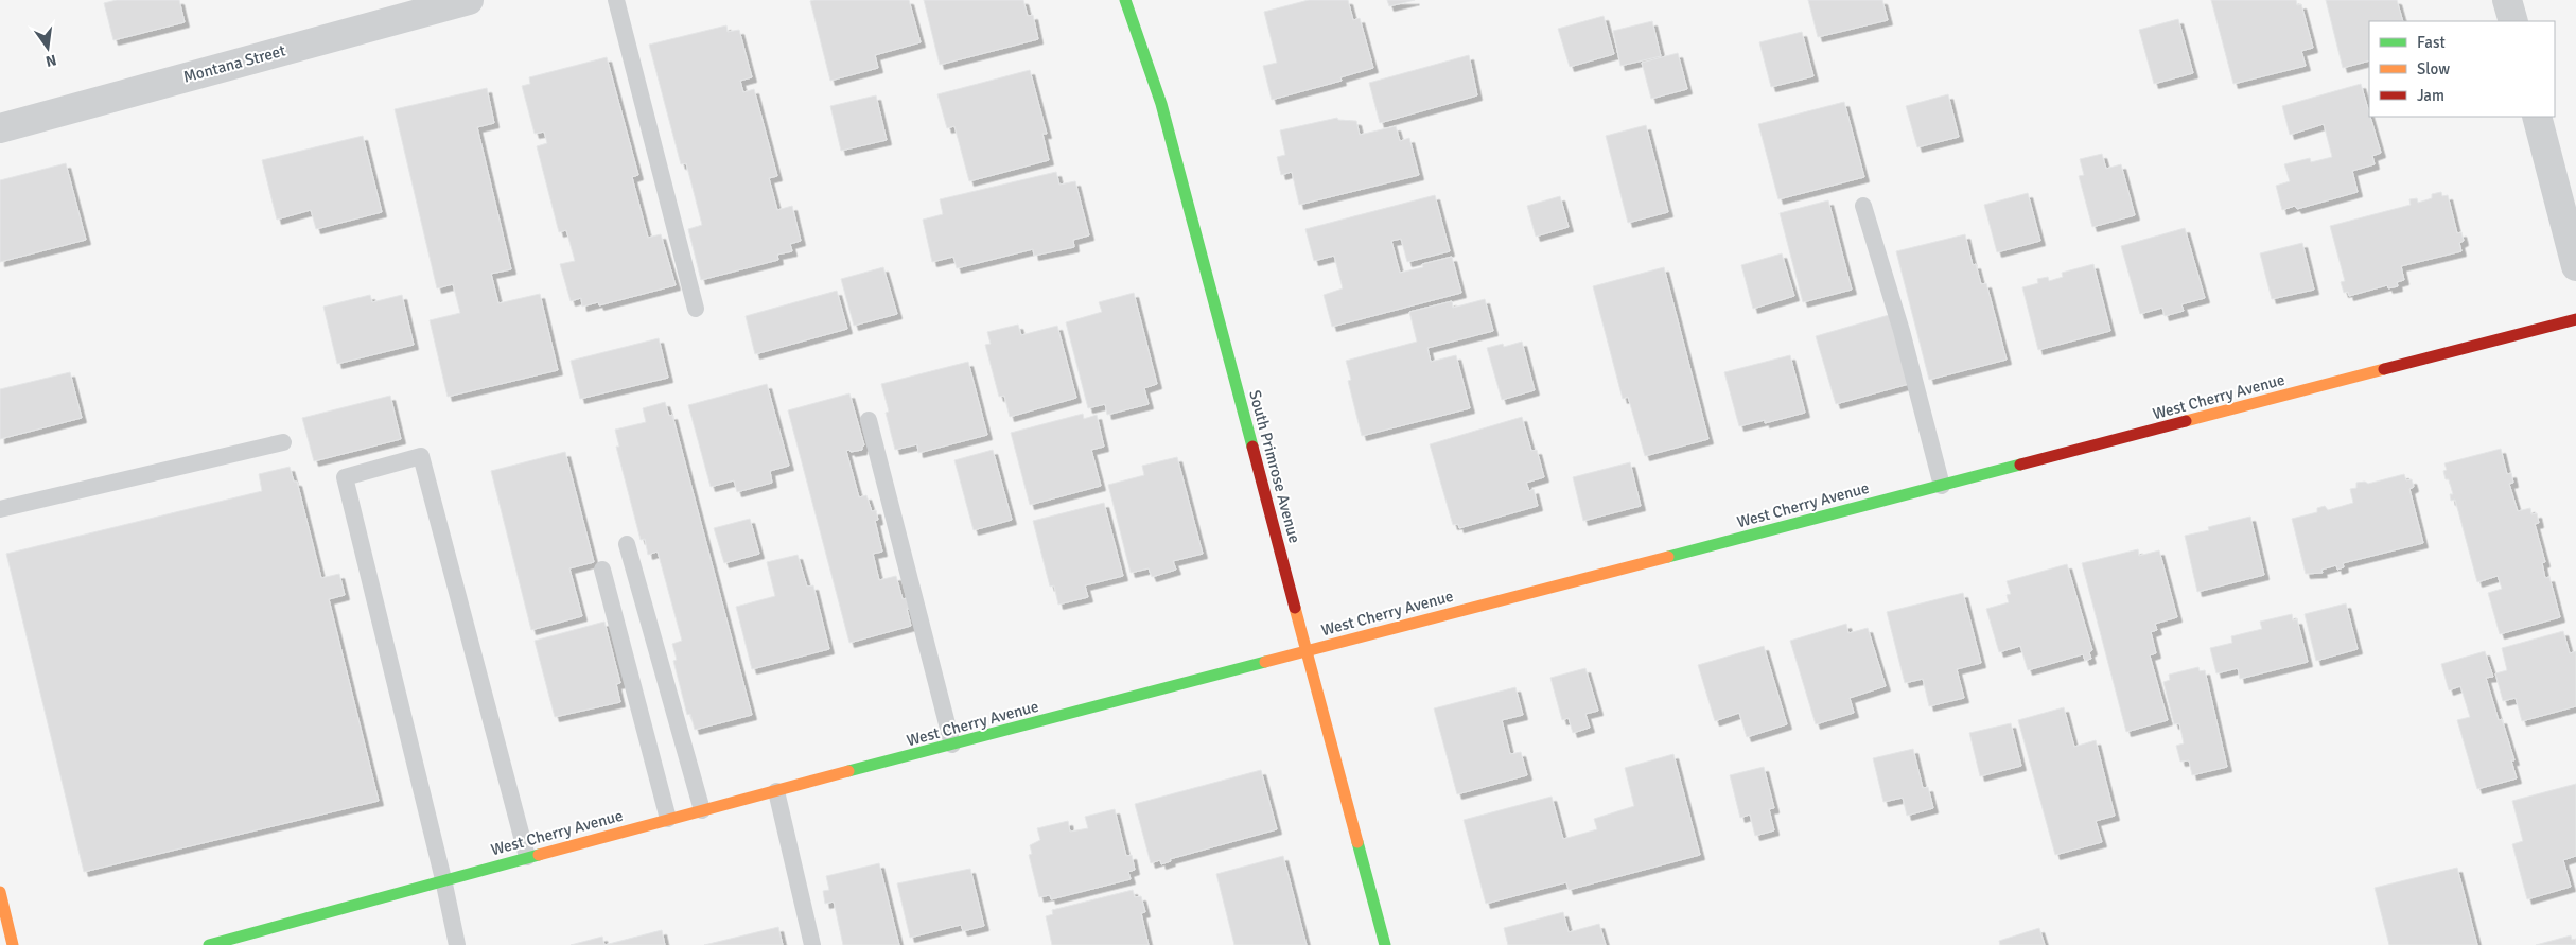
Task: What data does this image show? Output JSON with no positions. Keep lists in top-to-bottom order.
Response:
{
  "streets": {
    "street": ["Montana Street", "West Cherry Avenue", "South Primrose Avenue"]
  },
  "crossings": [
    ["West Cherry Avenue", "South Primrose Avenue"]
  ],
  "legend": ["Fast", "Slow", "Jam"],
  "north": "bottom"
}
